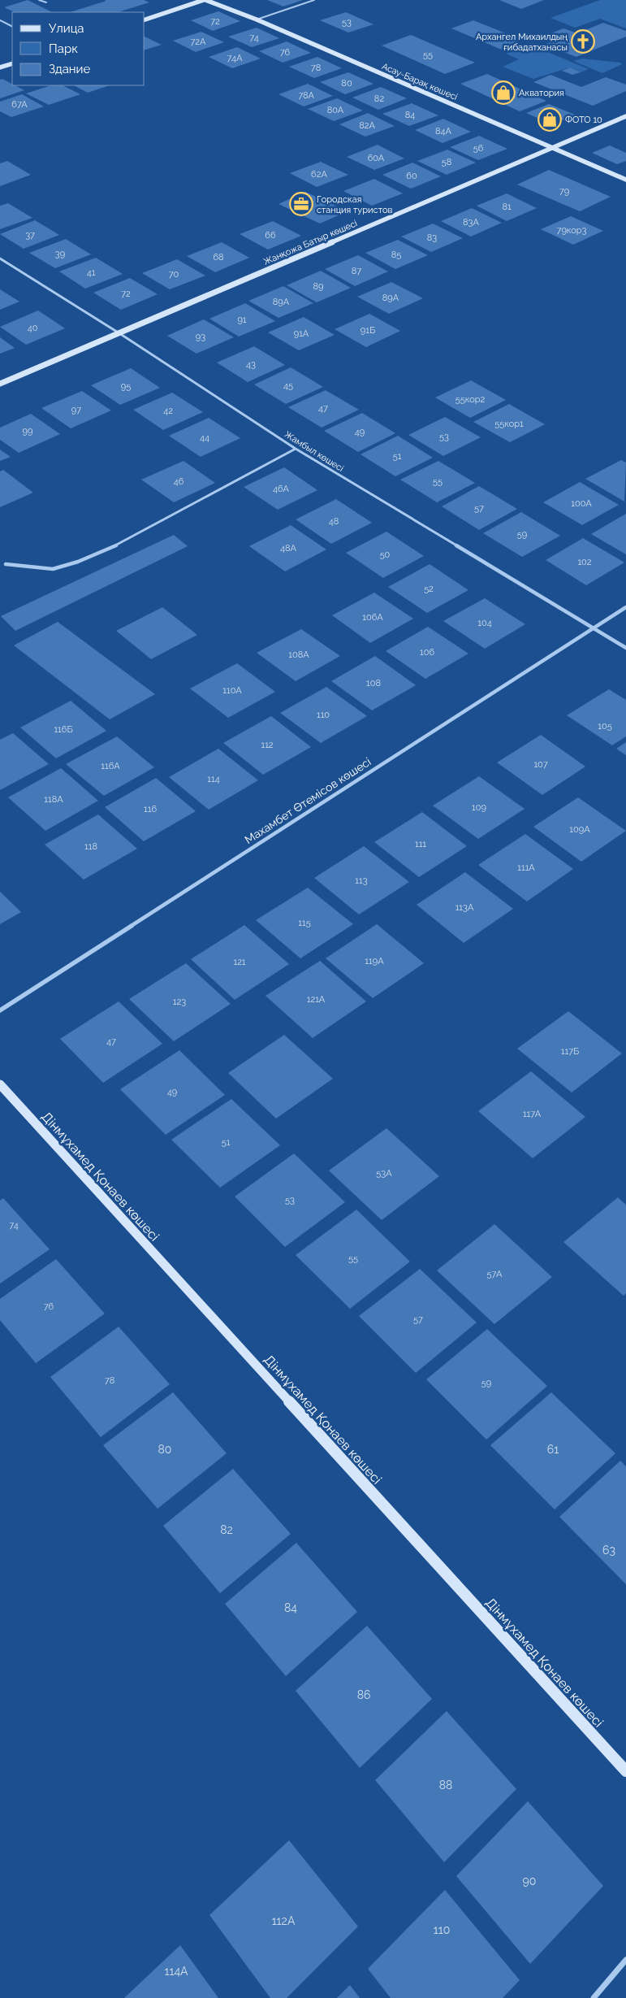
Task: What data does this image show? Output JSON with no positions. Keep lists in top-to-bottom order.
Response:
{
  "streets": {
    "street": [
      "Асау-Барақ көшесі",
      "Жанқожа Батыр көшесі",
      "Жамбыл көшесі",
      "Махамбет Өтемісов көшесі",
      "Дінмұхамед Қонаев көшесі"
    ]
  },
  "crossings": [
    ["Асау-Барақ көшесі", "Жанқожа Батыр көшесі"],
    ["Жанқожа Батыр көшесі", "Жамбыл көшесі"],
    ["Жамбыл көшесі", "Махамбет Өтемісов көшесі"]
  ],
  "places": {
    "church": ["Архангел Михаилдың ғибадатханасы"],
    "shop": ["Акватория", "ФОТО 10"],
    "office": ["Городская станция туристов"]
  },
  "house_numbers": [
    "72",
    "53",
    "74",
    "72А",
    "76",
    "55",
    "74А",
    "78",
    "80",
    "78А",
    "82",
    "67А",
    "80А",
    "84",
    "82А",
    "84А",
    "56",
    "60А",
    "58",
    "62А",
    "60",
    "79",
    "81",
    "83А",
    "79кор3",
    "37",
    "66",
    "83",
    "39",
    "85",
    "68",
    "87",
    "41",
    "70",
    "89",
    "72",
    "89А",
    "89А",
    "91",
    "40",
    "91Б",
    "91А",
    "93",
    "43",
    "45",
    "95",
    "55кор2",
    "47",
    "97",
    "42",
    "55кор1",
    "99",
    "49",
    "53",
    "44",
    "51",
    "46",
    "55",
    "46А",
    "100А",
    "57",
    "48",
    "59",
    "48А",
    "50",
    "102",
    "52",
    "106А",
    "104",
    "106",
    "108А",
    "108",
    "110А",
    "110",
    "105",
    "116Б",
    "112",
    "107",
    "116А",
    "114",
    "118А",
    "109",
    "116",
    "109А",
    "111",
    "118",
    "111А",
    "113",
    "113А",
    "115",
    "119А",
    "121",
    "121А",
    "123",
    "47",
    "117Б",
    "49",
    "117А",
    "51",
    "53А",
    "53",
    "74",
    "55",
    "57А",
    "76",
    "57",
    "78",
    "59",
    "80",
    "61",
    "82",
    "63",
    "84",
    "86",
    "88",
    "90",
    "112А",
    "110",
    "114А"
  ],
  "legend": ["Улица", "Парк", "Здание"]
}
